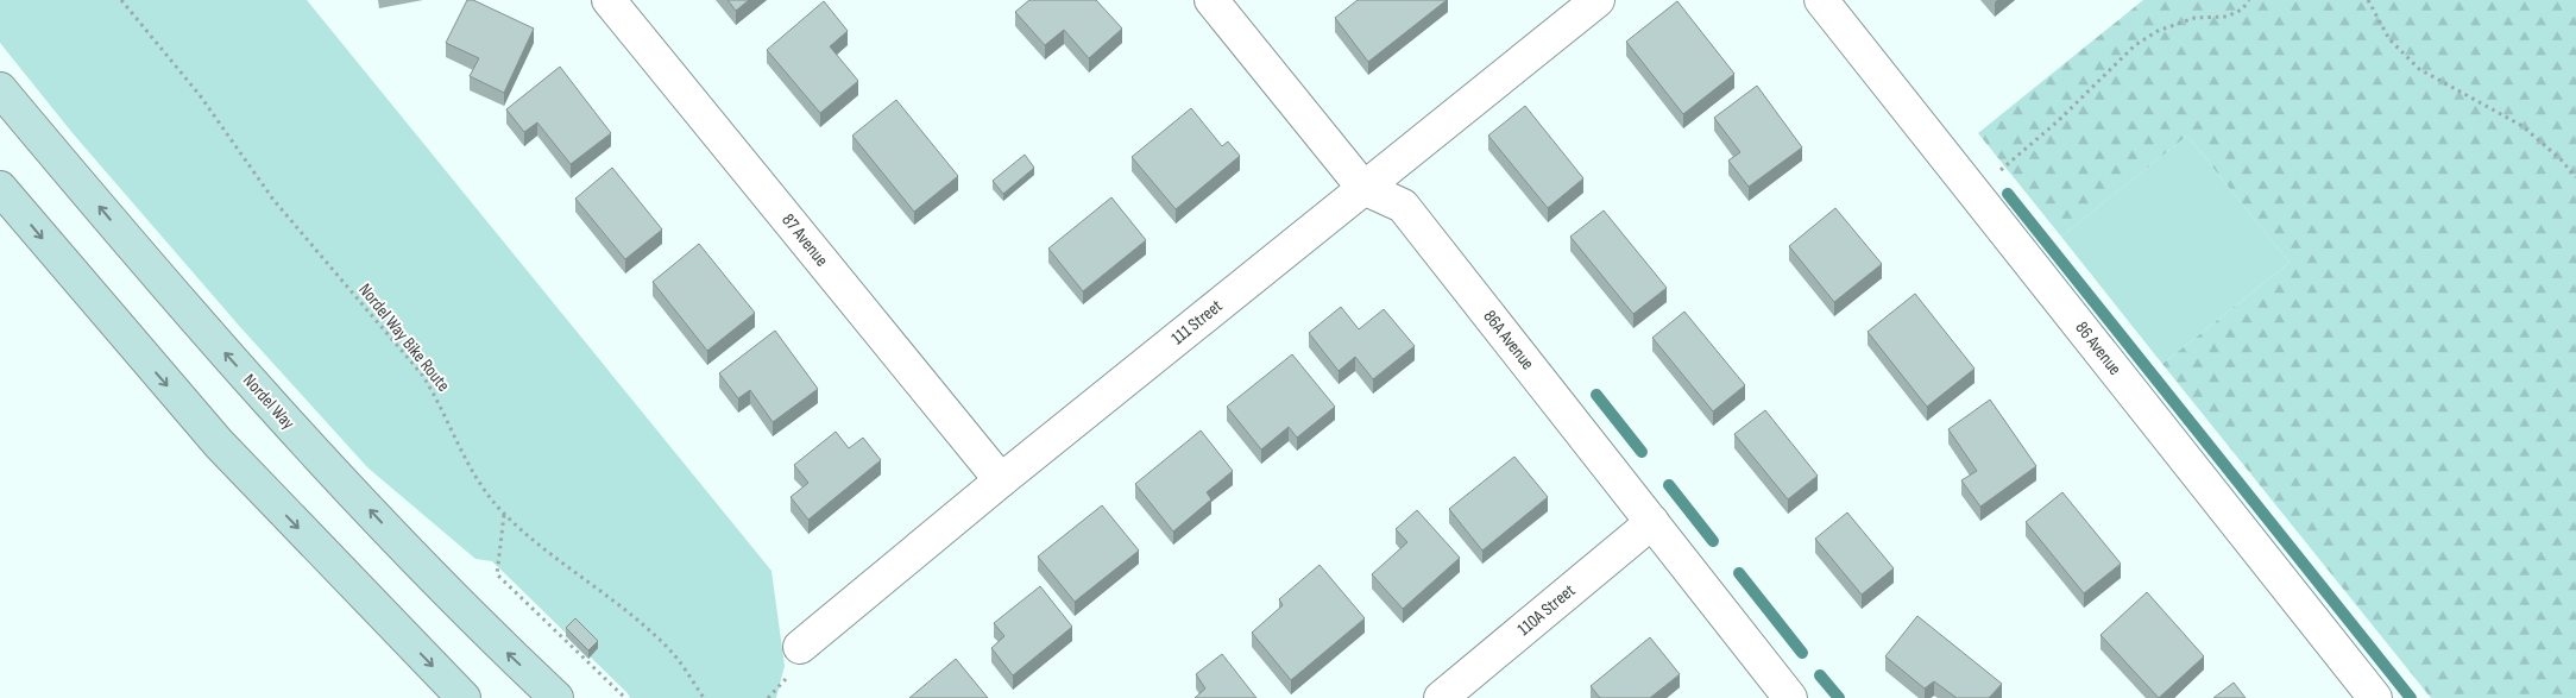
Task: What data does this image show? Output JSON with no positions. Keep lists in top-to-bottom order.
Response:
{
  "streets": {
    "main road": ["Nordel Way"],
    "street": [
      "87 Avenue",
      "111 Street",
      "86A Avenue",
      "86 Avenue",
      "110A Street"
    ],
    "path": ["Nordel Way Bike Route"]
  },
  "crossings": [
    ["87 Avenue", "111 Street"],
    ["111 Street", "86A Avenue"],
    ["86A Avenue", "110A Street"]
  ]
}
